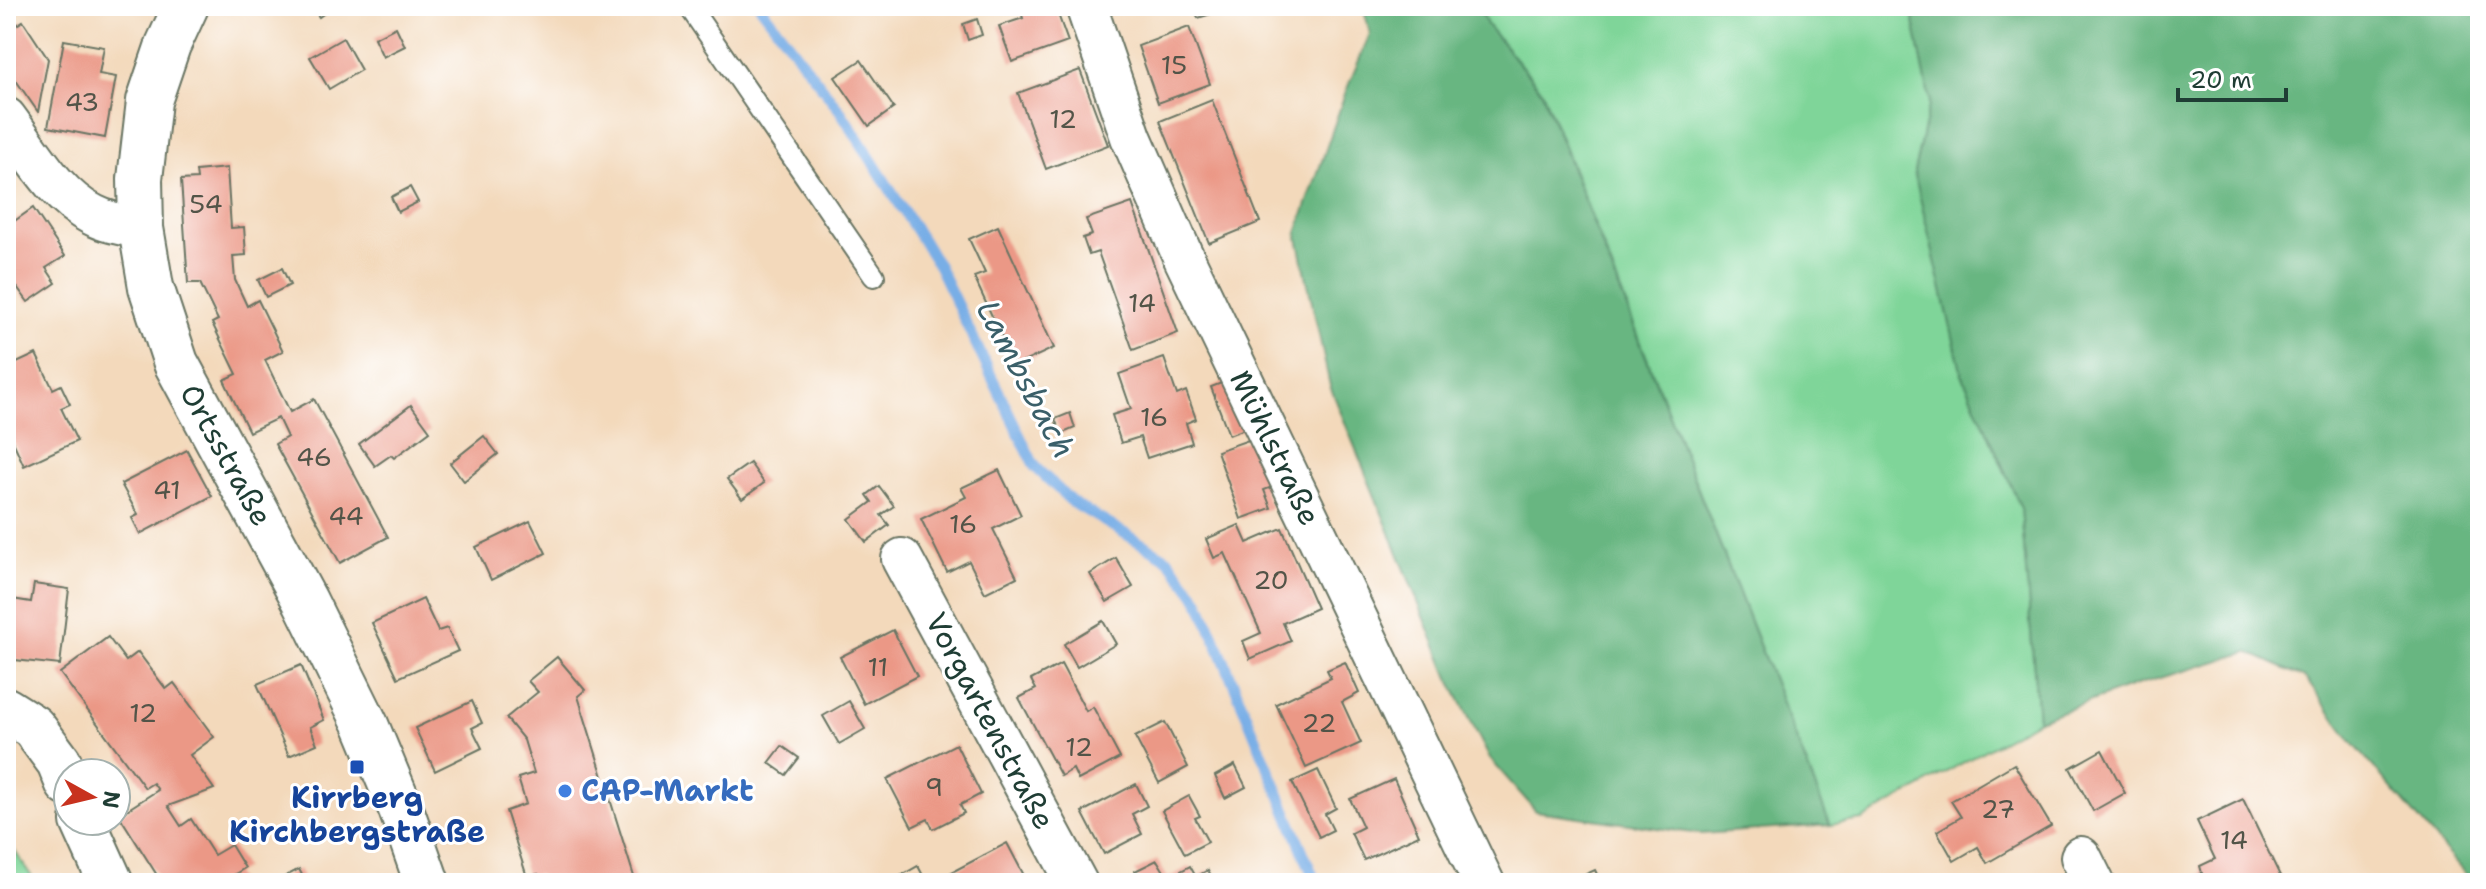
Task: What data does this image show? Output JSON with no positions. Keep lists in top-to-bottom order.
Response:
{
  "streets": {
    "street": ["Mühlstraße", "Ortsstraße", "Vorgartenstraße"]
  },
  "water": ["Lambsbach"],
  "places": {
    "transit": ["Kirrberg Kirchbergstraße"],
    "other": ["CAP-Markt"]
  },
  "house_numbers": [
    "15",
    "43",
    "12",
    "54",
    "14",
    "16",
    "46",
    "41",
    "44",
    "16",
    "20",
    "11",
    "12",
    "22",
    "12",
    "9",
    "27",
    "14"
  ],
  "scale_bar": "20 m",
  "north": "right"
}
